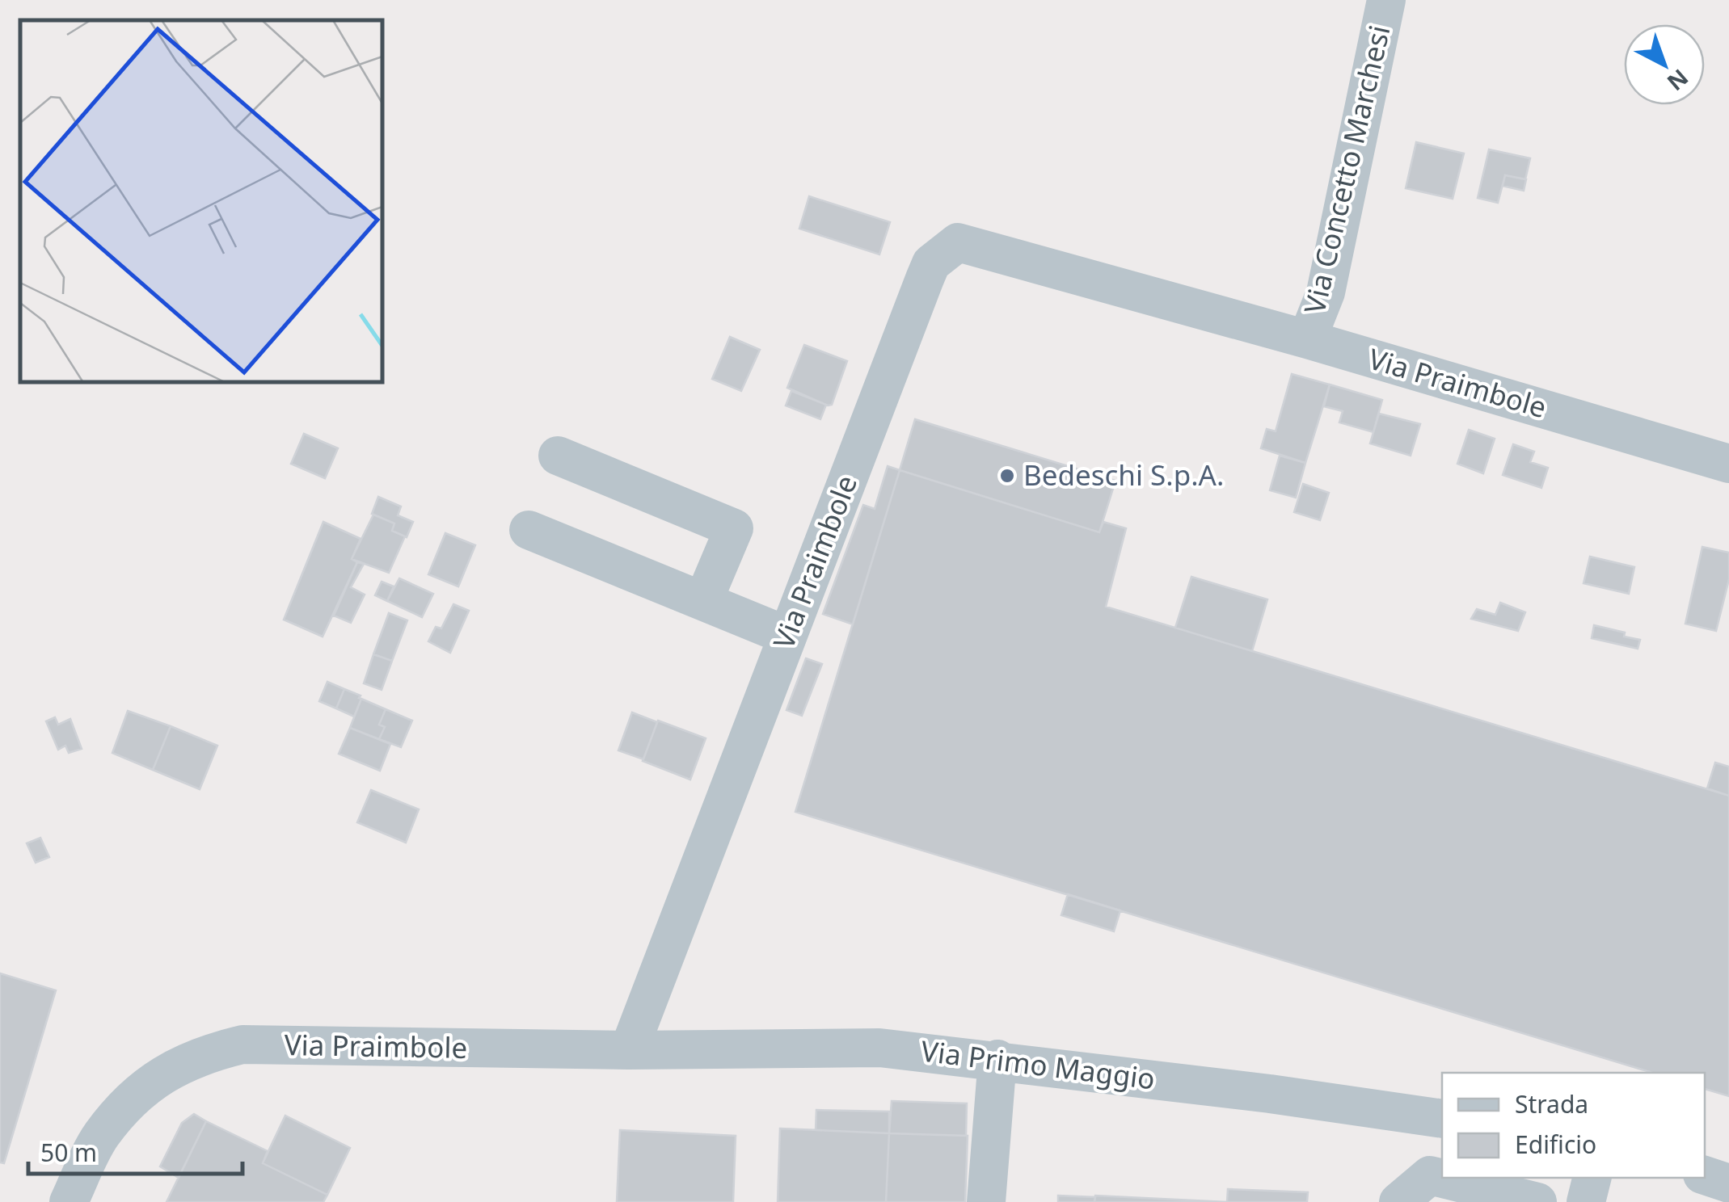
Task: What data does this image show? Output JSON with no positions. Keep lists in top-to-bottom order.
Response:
{
  "streets": {
    "street": ["Via Concetto Marchesi", "Via Praimbole", "Via Primo Maggio"]
  },
  "crossings": [
    ["Via Concetto Marchesi", "Via Praimbole"],
    ["Via Praimbole", "Via Primo Maggio"]
  ],
  "places": ["Bedeschi S.p.A."],
  "legend": ["Strada", "Edificio"],
  "scale_bar": "50 m",
  "north": "bottom right"
}
